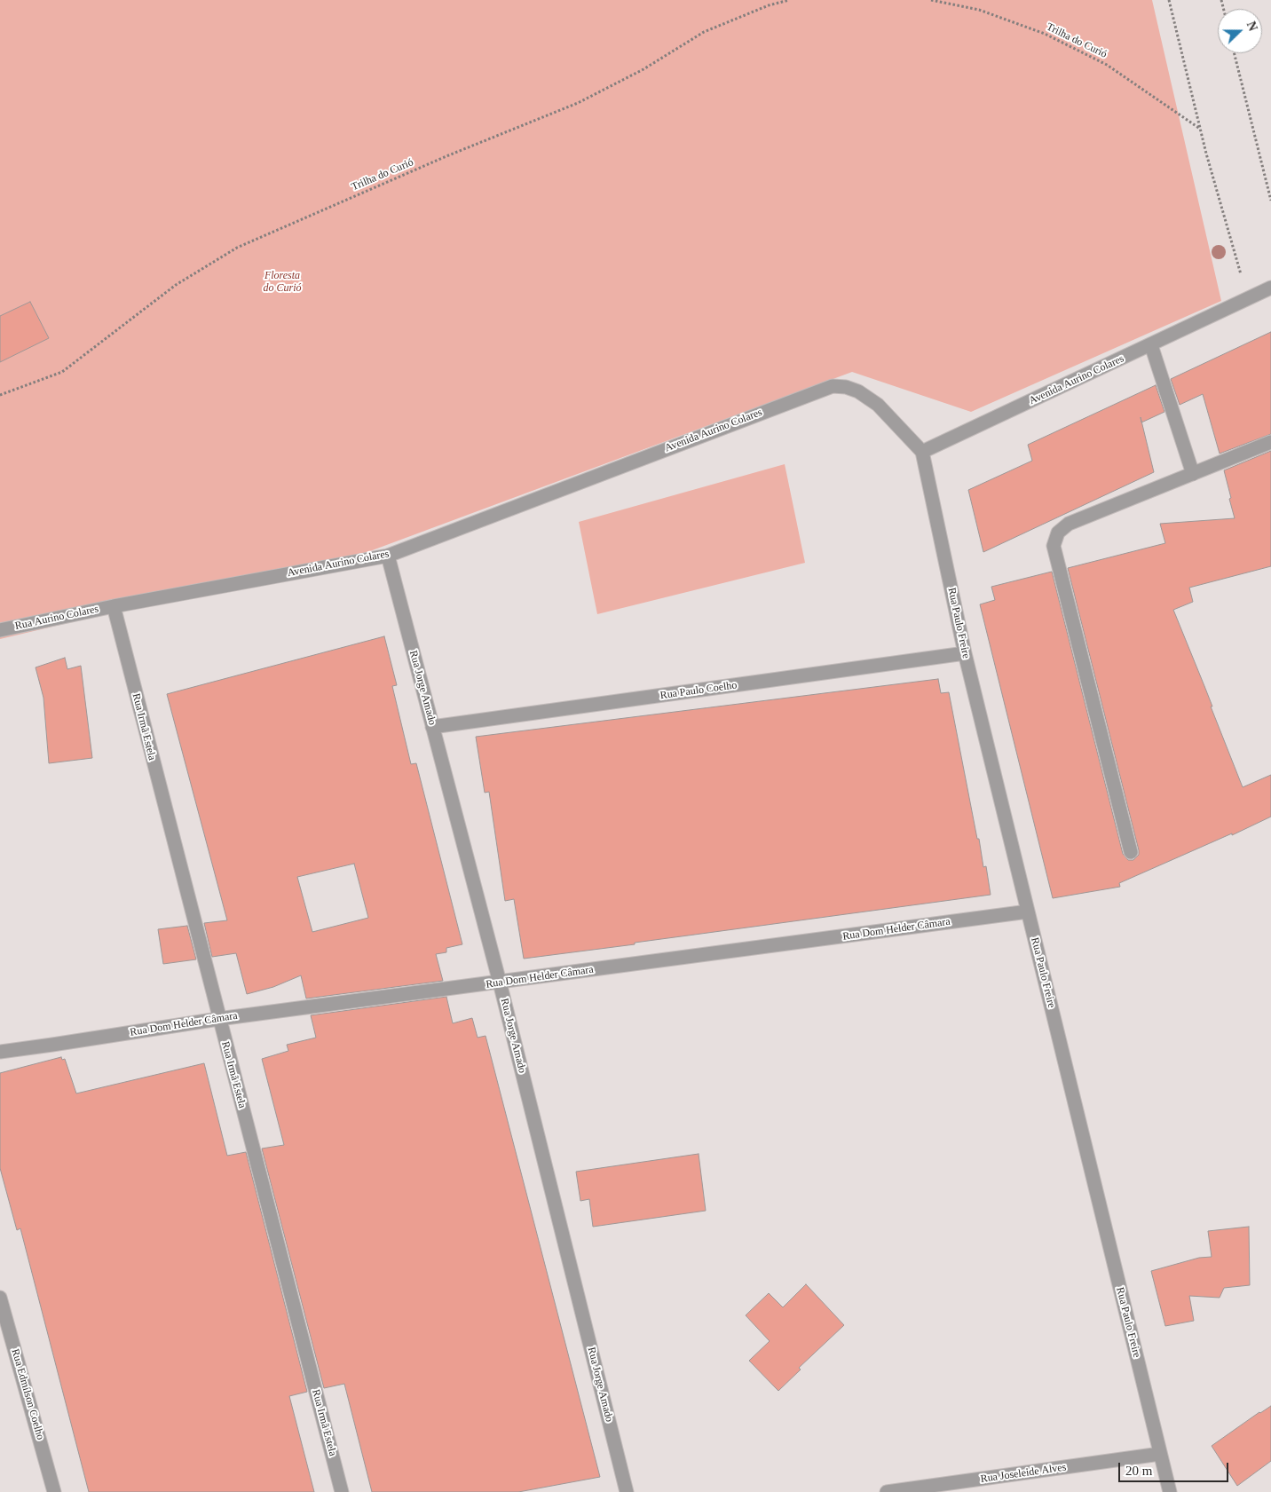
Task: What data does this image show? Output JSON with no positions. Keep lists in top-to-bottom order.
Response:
{
  "streets": {
    "street": [
      "Avenida Aurino Colares",
      "Rua Aurino Colares",
      "Rua Paulo Freire",
      "Rua Jorge Amado",
      "Rua Paulo Coelho",
      "Rua Irmã Estela",
      "Rua Dom Helder Câmara",
      "Rua Edmílson Coelho",
      "Rua Joseleide Alves"
    ],
    "path": ["Trilha do Curió"]
  },
  "crossings": [
    ["Avenida Aurino Colares", "Rua Aurino Colares"],
    ["Avenida Aurino Colares", "Rua Paulo Freire"],
    ["Avenida Aurino Colares", "Rua Jorge Amado"],
    ["Avenida Aurino Colares", "Rua Irmã Estela"],
    ["Rua Aurino Colares", "Rua Irmã Estela"],
    ["Rua Paulo Freire", "Rua Paulo Coelho"],
    ["Rua Paulo Freire", "Rua Dom Helder Câmara"],
    ["Rua Paulo Freire", "Rua Joseleide Alves"],
    ["Rua Jorge Amado", "Rua Paulo Coelho"],
    ["Rua Jorge Amado", "Rua Dom Helder Câmara"],
    ["Rua Irmã Estela", "Rua Dom Helder Câmara"]
  ],
  "parks": ["Floresta do Curió"],
  "scale_bar": "20 m",
  "north": "right"
}
